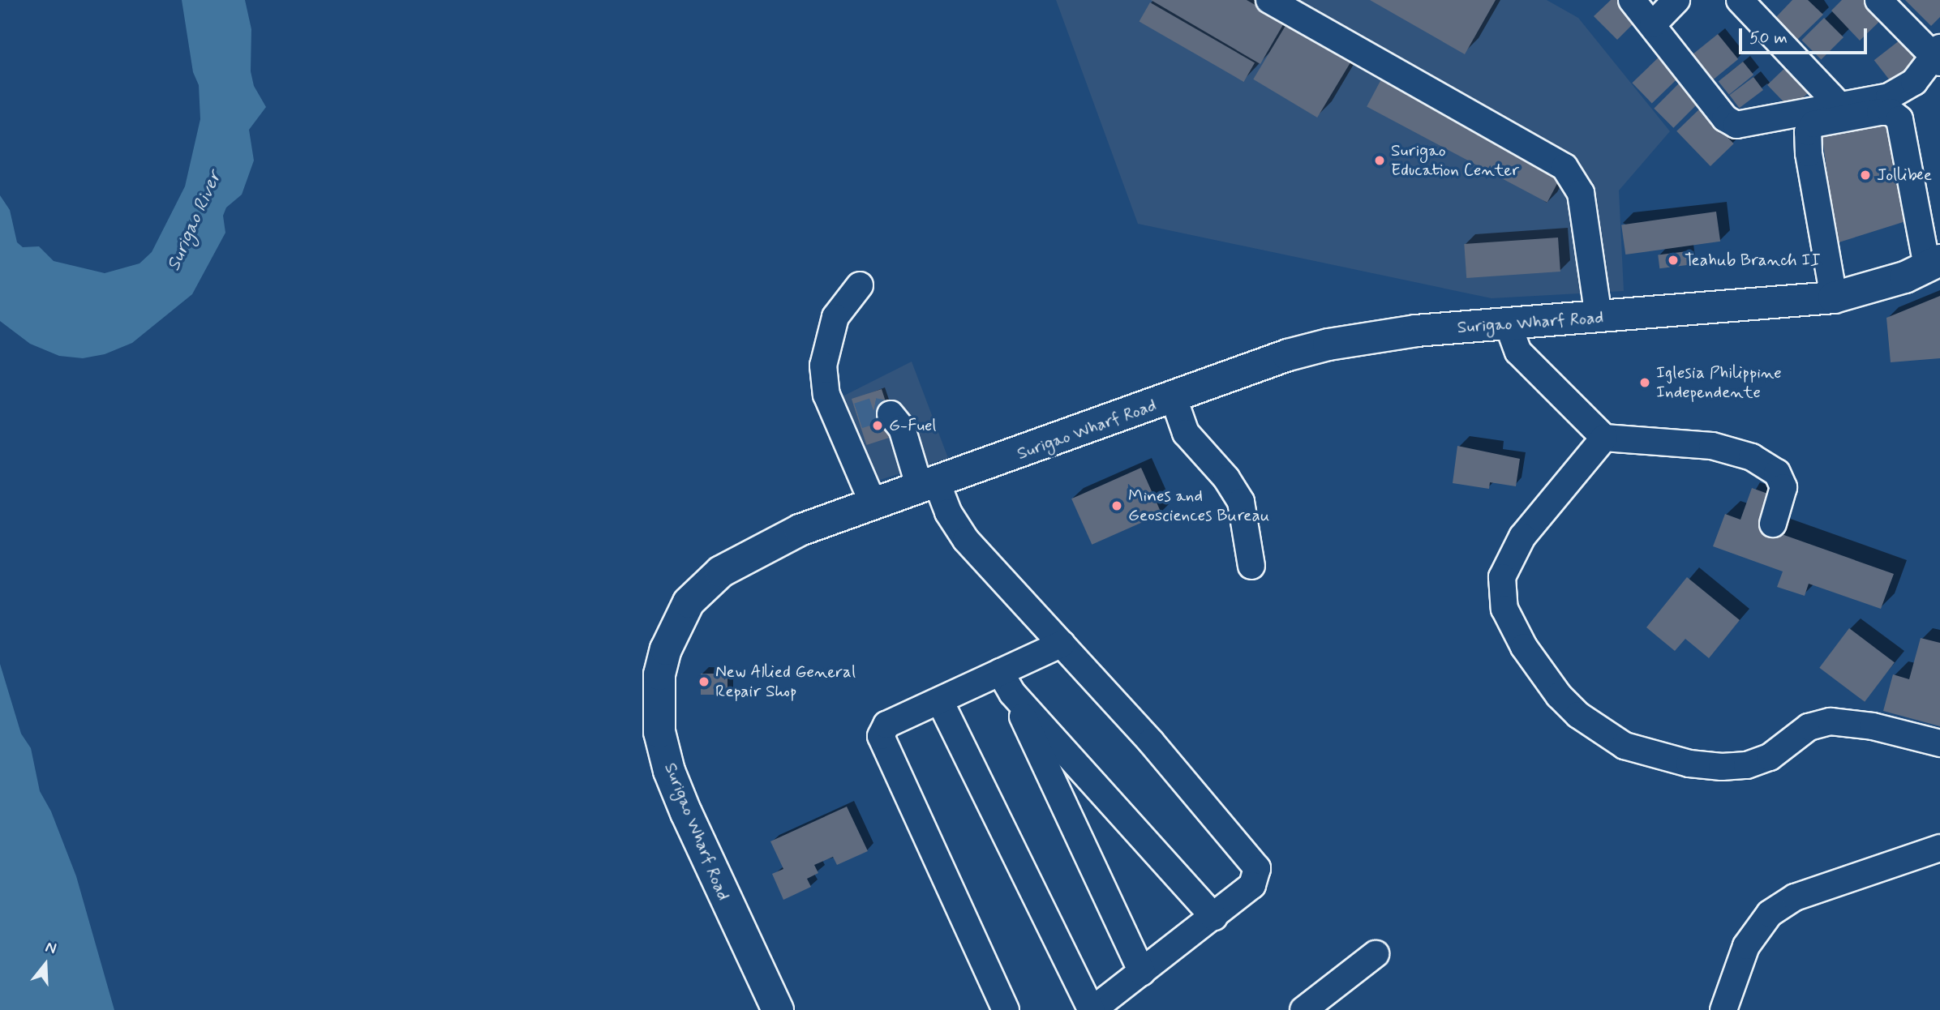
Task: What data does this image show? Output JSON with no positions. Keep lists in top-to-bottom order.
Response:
{
  "streets": {
    "main road": ["Surigao Wharf Road"]
  },
  "water": ["Surigao River"],
  "places": [
    "Surigao Education Center",
    "Jollibee",
    "Teahub Branch II",
    "Iglesia Philippine Independente",
    "G-Fuel",
    "Mines and Geosciences Bureau",
    "New Allied General Repair Shop"
  ],
  "scale_bar": "50 m",
  "north": "top"
}
